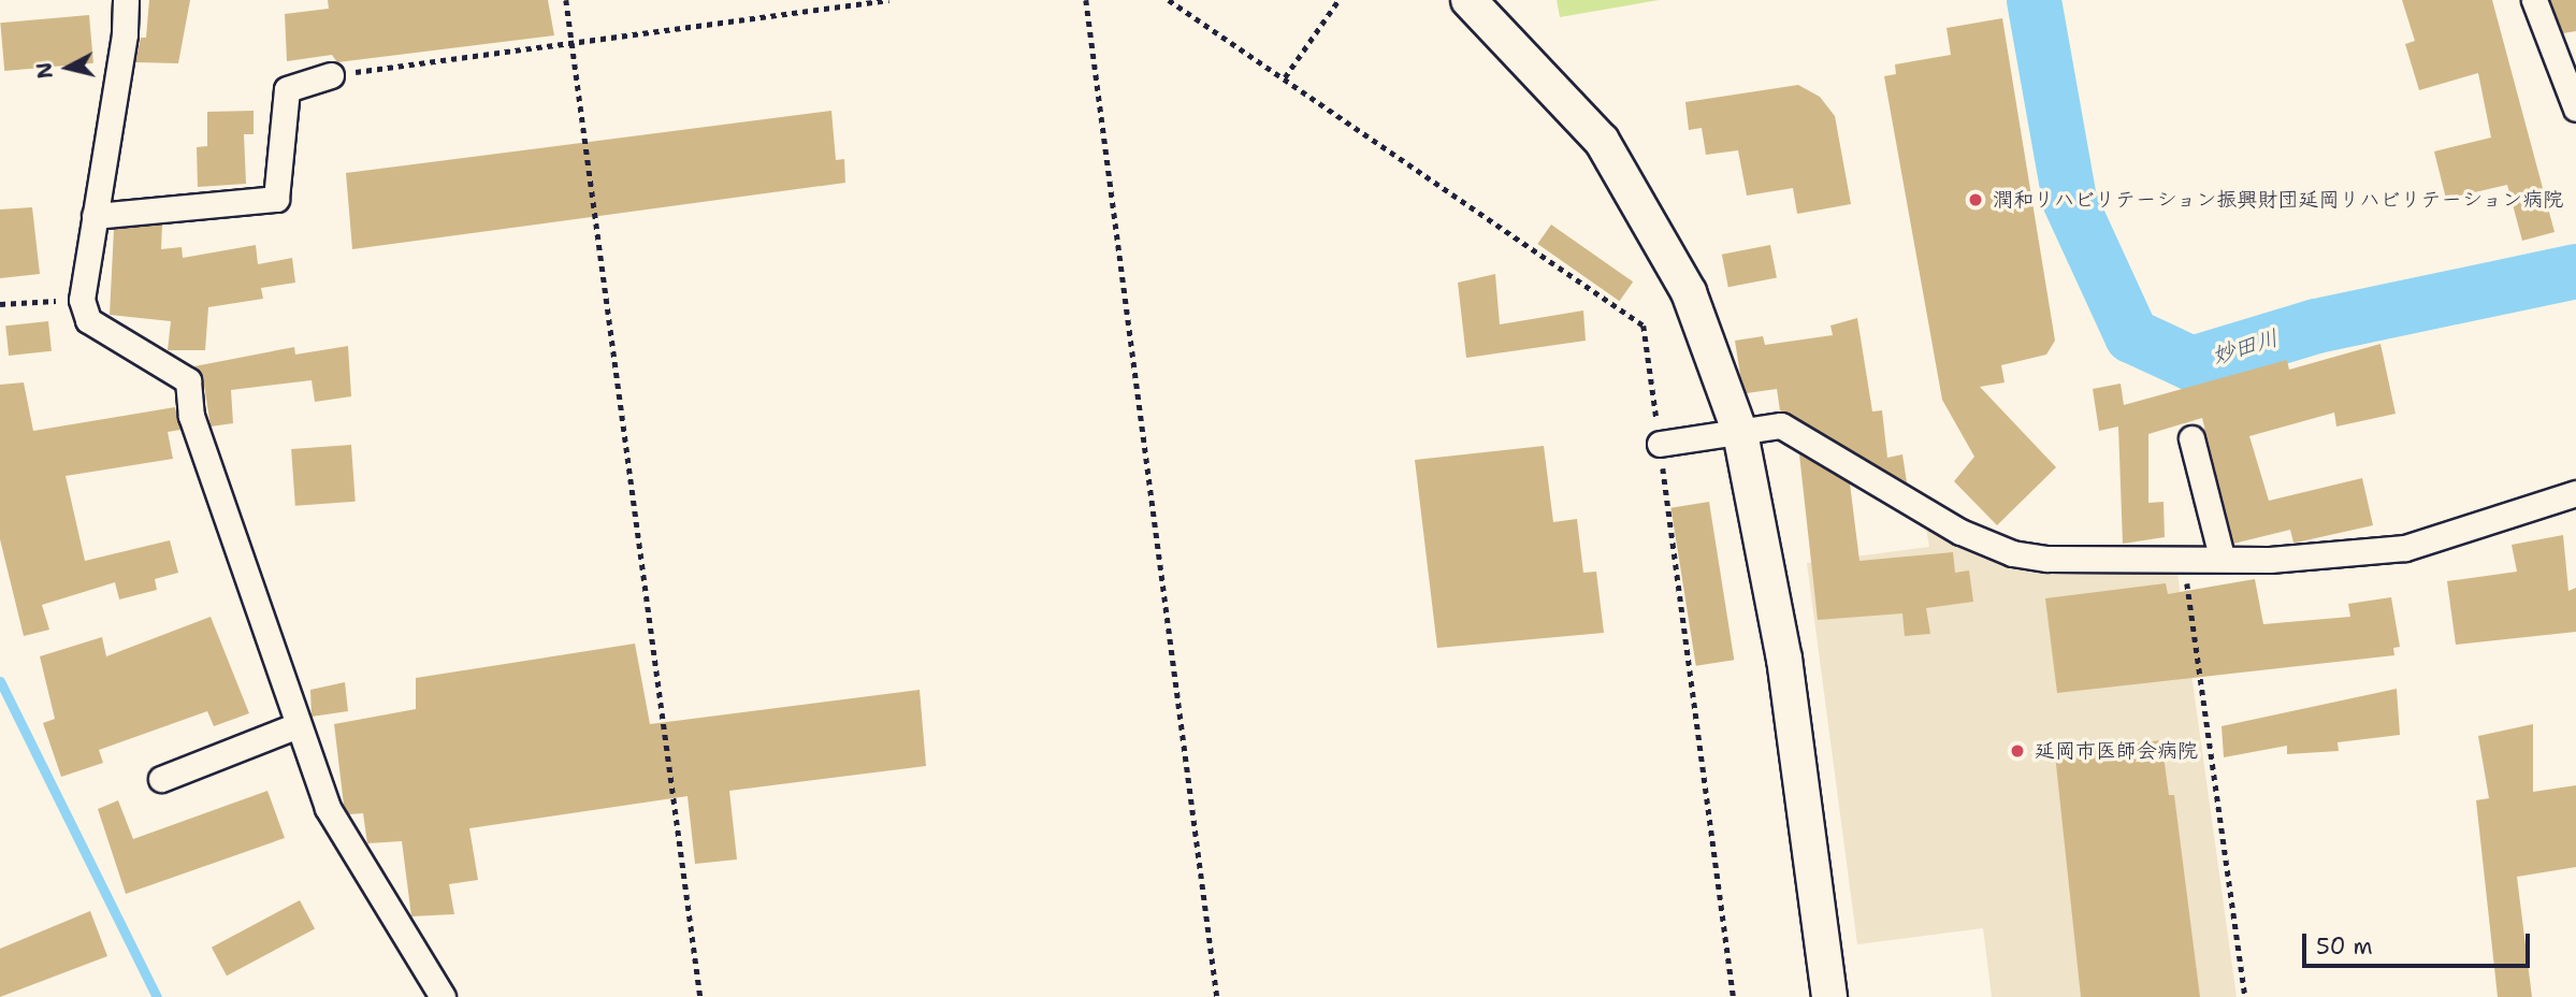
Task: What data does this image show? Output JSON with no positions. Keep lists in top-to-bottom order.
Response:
{
  "water": ["妙田川"],
  "places": ["潤和リハビリテーション振興財団延岡リハビリテーション病院", "延岡市医師会病院"],
  "scale_bar": "50 m",
  "north": "left"
}
